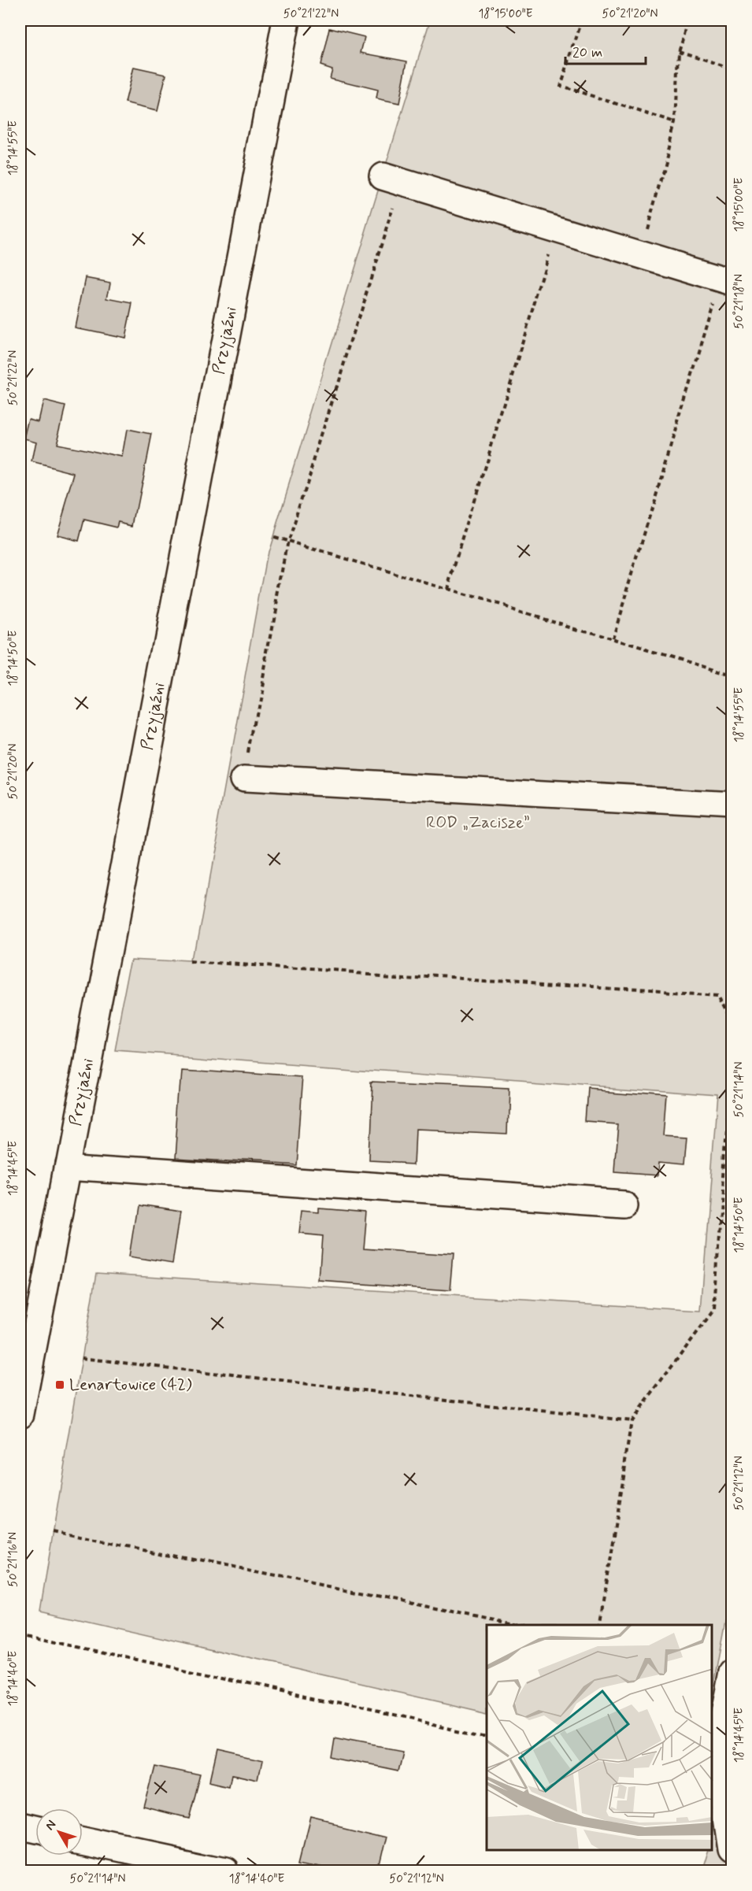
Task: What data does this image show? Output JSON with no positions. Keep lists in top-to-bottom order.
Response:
{
  "streets": {
    "main road": ["Przyjaźni"]
  },
  "parks": ["ROD „Zacisze”"],
  "places": {
    "transit": ["Lenartowice (42)"]
  },
  "scale_bar": "20 m",
  "north": "top left",
  "coordinates": [
    "50°21'22\"N",
    "18°15'00\"E",
    "50°21'20\"N",
    "18°14'55\"E",
    "50°21'18\"N",
    "18°14'50\"E",
    "50°21'14\"N",
    "18°14'45\"E",
    "50°21'12\"N",
    "50°21'16\"N",
    "18°14'40\"E"
  ]
}
